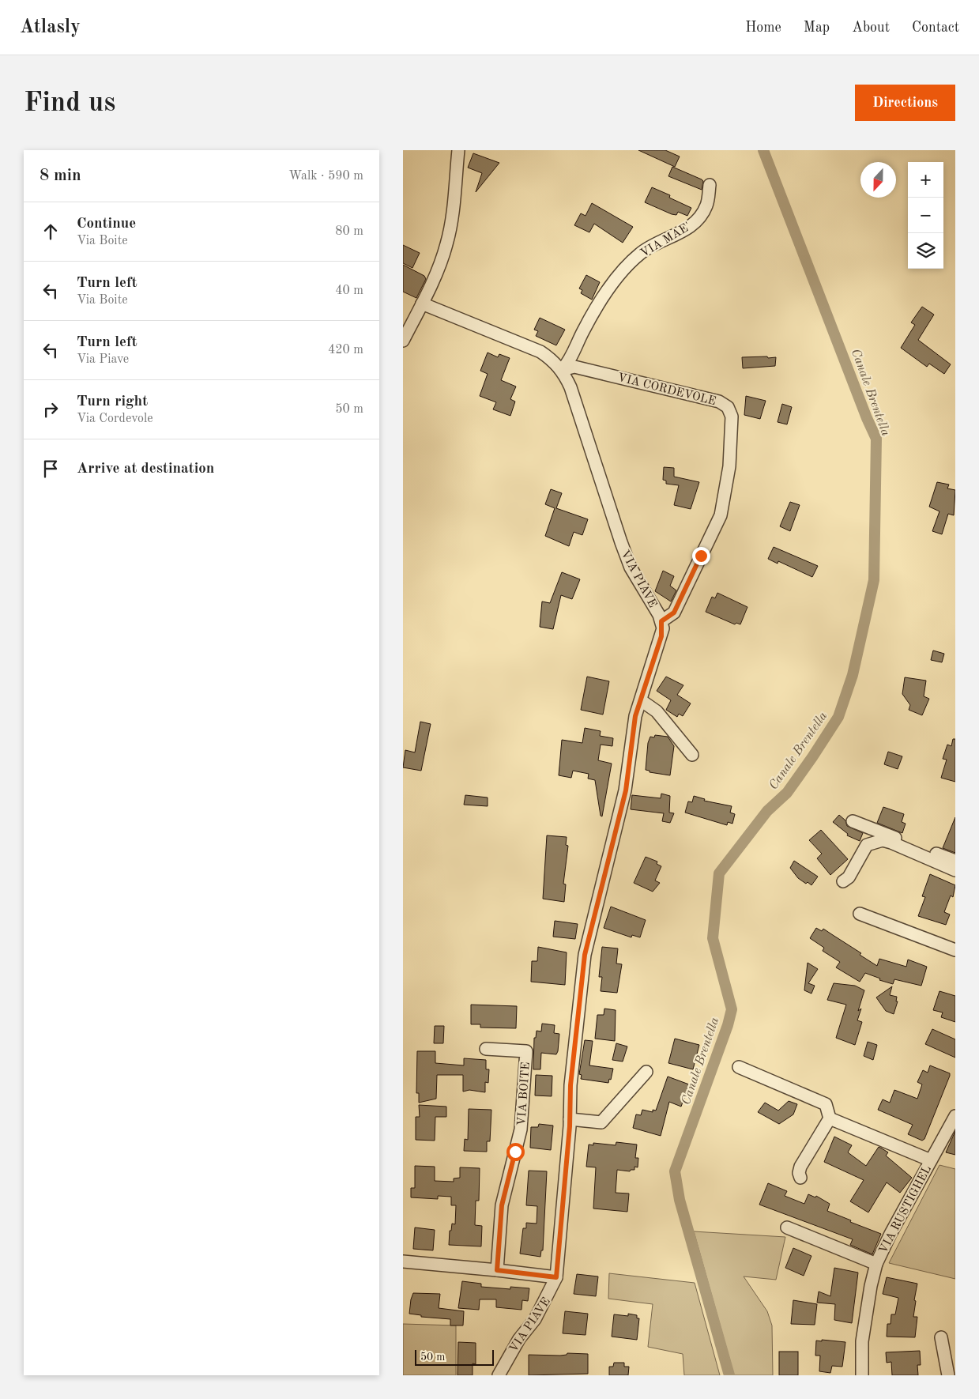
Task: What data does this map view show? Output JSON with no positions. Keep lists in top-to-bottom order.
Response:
{
  "streets": {
    "street": [
      "VIA MAE'",
      "VIA CORDEVOLE",
      "VIA PIAVE",
      "VIA BOITE",
      "VIA RUSTIGHEL"
    ]
  },
  "crossings": [
    ["VIA MAE'", "VIA CORDEVOLE"],
    ["VIA MAE'", "VIA PIAVE"],
    ["VIA CORDEVOLE", "VIA PIAVE"]
  ],
  "water": ["Canale Brentella"],
  "scale_bar": "50 m",
  "north": "bottom",
  "page": {
    "header": "Atlasly",
    "nav": [
      "Home",
      "Map",
      "About",
      "Contact"
    ],
    "buttons": "Directions",
    "title": "Find us",
    "heading": ["8 min", "Walk · 590 m"],
    "map_buttons": ["+", "−"],
    "list": [
      ["Continue", "Via Boite", "80 m"],
      ["Turn left", "Via Boite", "40 m"],
      ["Turn left", "Via Piave", "420 m"],
      ["Turn right", "Via Cordevole", "50 m"],
      "Arrive at destination"
    ],
    "scale": "50 m"
  }
}
